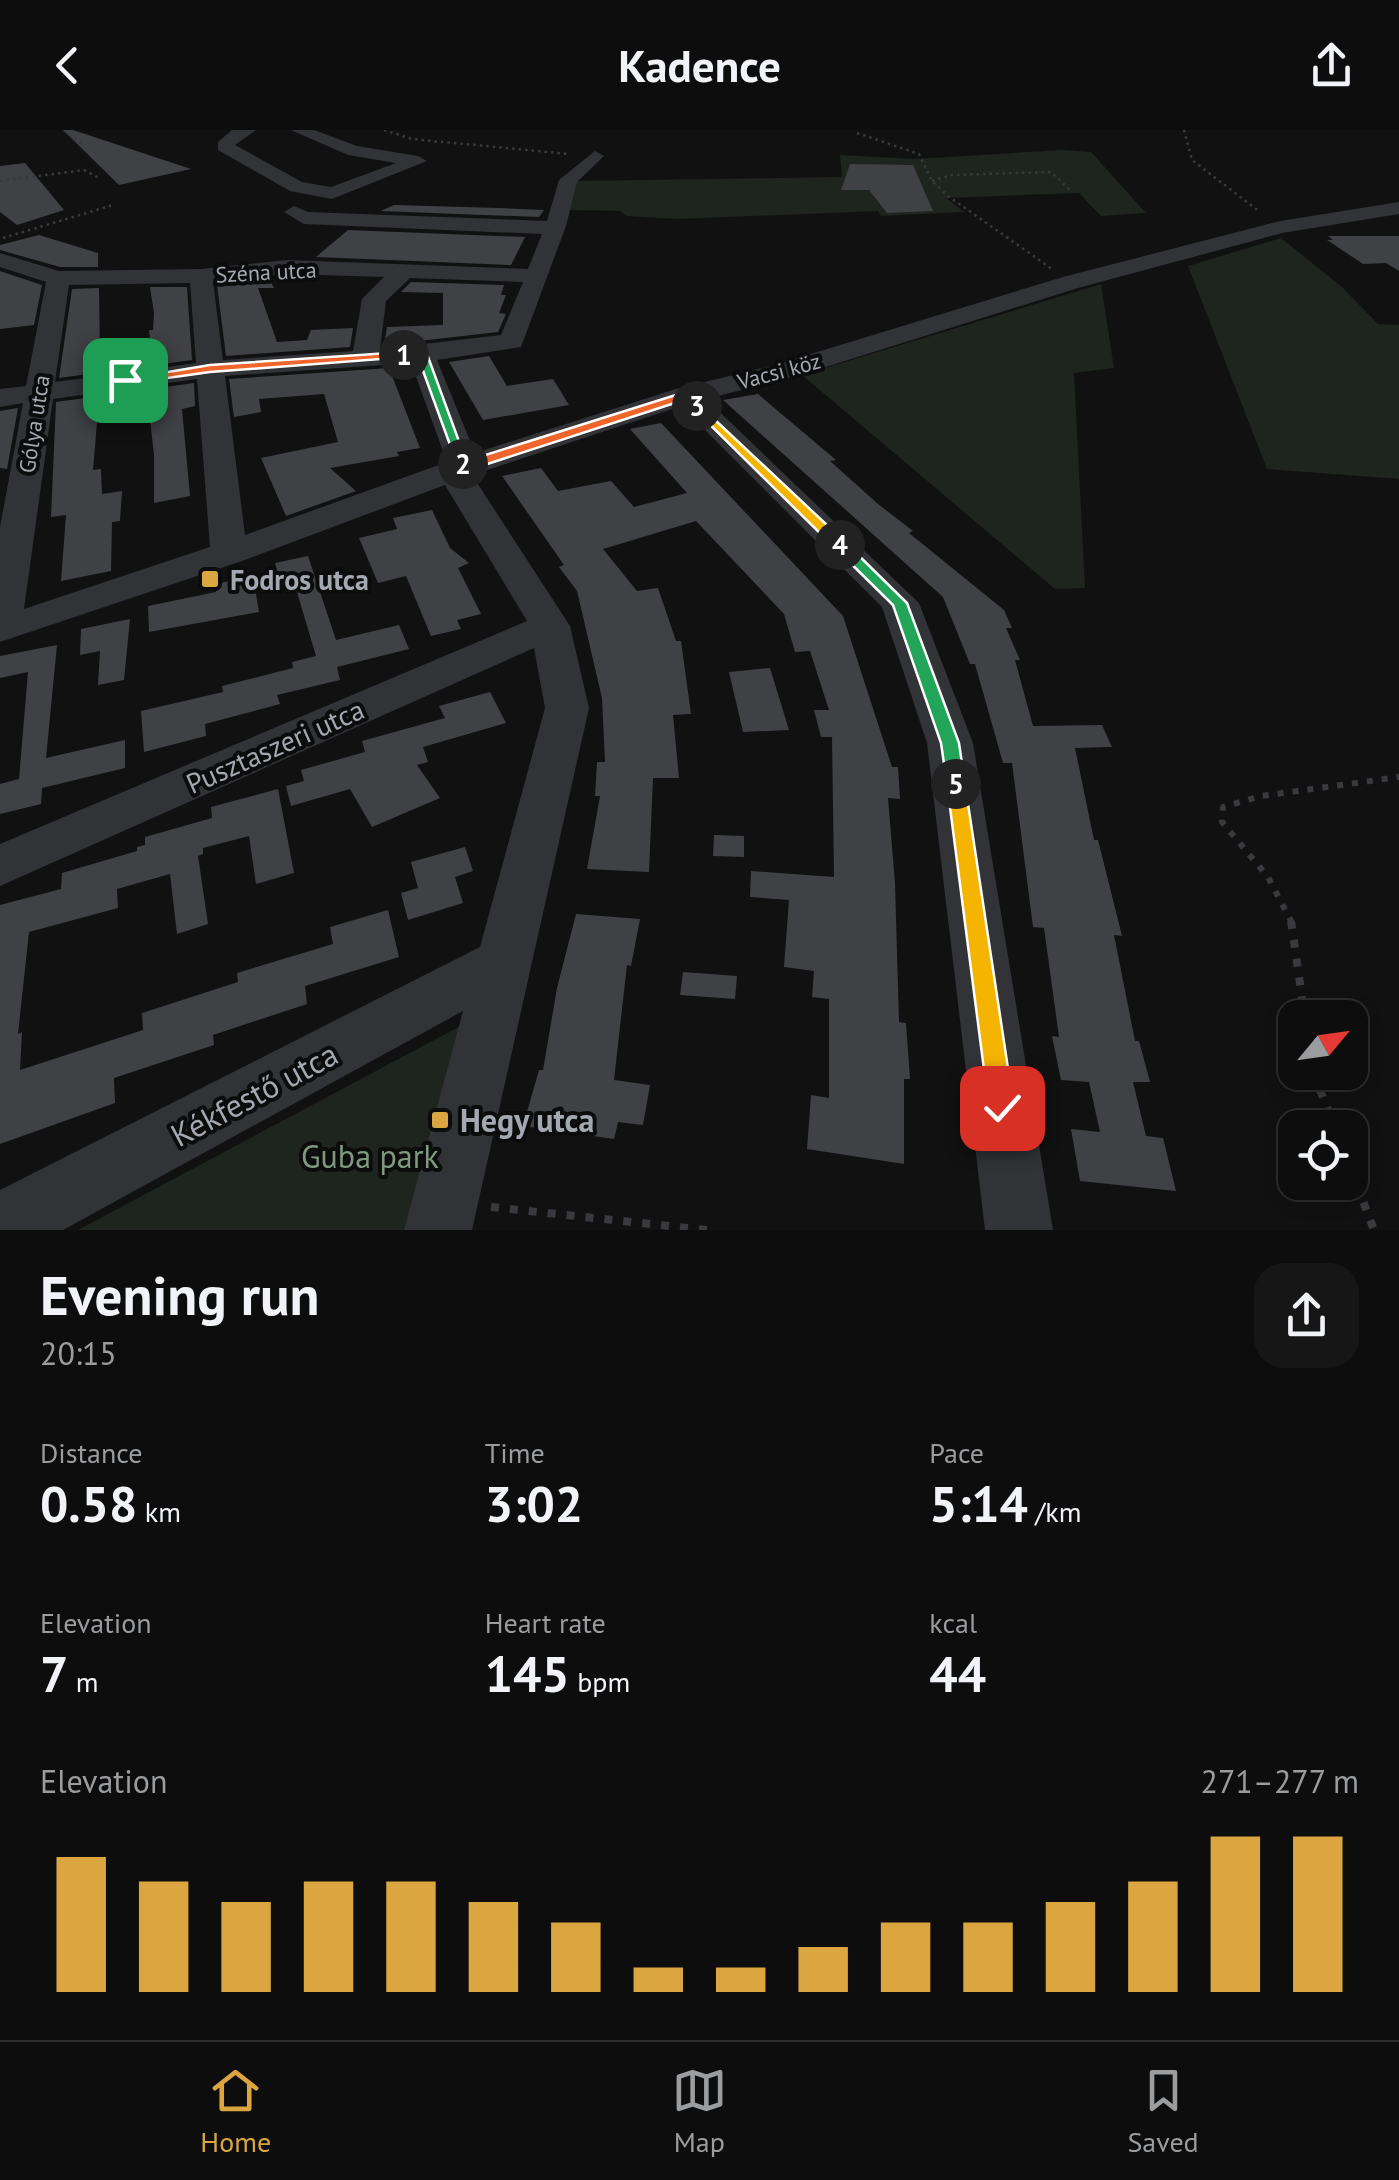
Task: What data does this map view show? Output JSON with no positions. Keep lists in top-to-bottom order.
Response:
{
  "streets": {
    "street": [
      "Széna utca",
      "Vacsi köz",
      "Gólya utca",
      "Pusztaszeri utca",
      "Kékfestő utca"
    ]
  },
  "crossings": [
    ["Széna utca", "Gólya utca"],
    ["Vacsi köz", "Gólya utca"]
  ],
  "parks": ["Guba park"],
  "places": {
    "transit": ["Fodros utca", "Hegy utca"]
  },
  "north": "top right",
  "page": {
    "header": "Kadence",
    "pins": [
      "1",
      "3",
      "2",
      "4",
      "5"
    ],
    "heading": ["Evening run", "20:15"],
    "stats": [
      ["Distance", "0.58 km"],
      ["Time", "3:02"],
      ["Pace", "5:14 /km"],
      ["Elevation", "7 m"],
      ["Heart rate", "145 bpm"],
      ["kcal", "44"]
    ],
    "chart": ["Elevation", "271–277 m"],
    "tabs": ["Home", "Map", "Saved"]
  }
}
